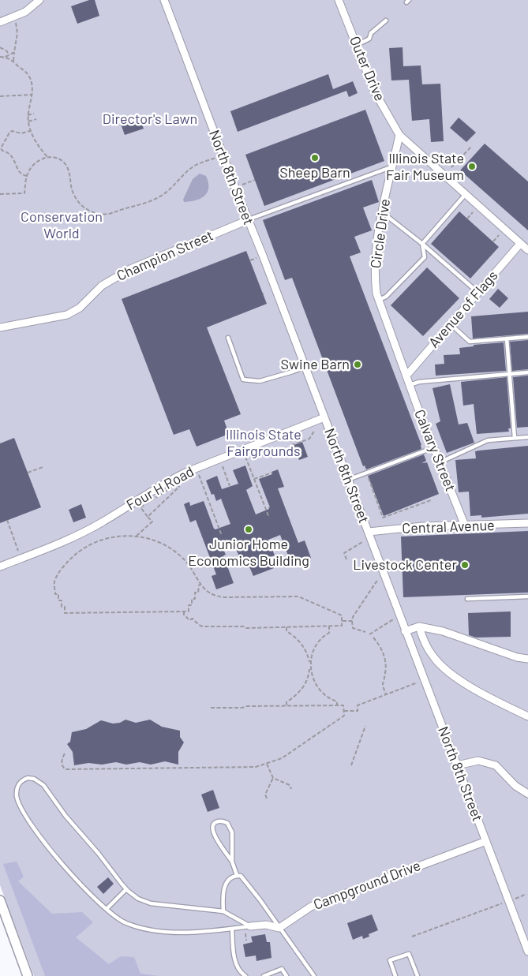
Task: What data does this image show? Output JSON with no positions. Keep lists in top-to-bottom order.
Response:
{
  "streets": {
    "street": [
      "Outer Drive",
      "North 8th Street",
      "Circle Drive",
      "Champion Street",
      "Avenue of Flags",
      "Calvary Street",
      "Four H Road",
      "Central Avenue",
      "Campground Drive"
    ]
  },
  "crossings": [
    ["Outer Drive", "Circle Drive"],
    ["Outer Drive", "Avenue of Flags"],
    ["North 8th Street", "Champion Street"],
    ["North 8th Street", "Four H Road"],
    ["North 8th Street", "Central Avenue"],
    ["North 8th Street", "Campground Drive"],
    ["Circle Drive", "Avenue of Flags"],
    ["Circle Drive", "Calvary Street"],
    ["Avenue of Flags", "Calvary Street"],
    ["Calvary Street", "Central Avenue"]
  ],
  "parks": ["Director's Lawn", "Conservation World", "Illinois State Fairgrounds"],
  "places": [
    "Sheep Barn",
    "Illinois State Fair Museum",
    "Swine Barn",
    "Junior Home Economics Building",
    "Livestock Center"
  ]
}
